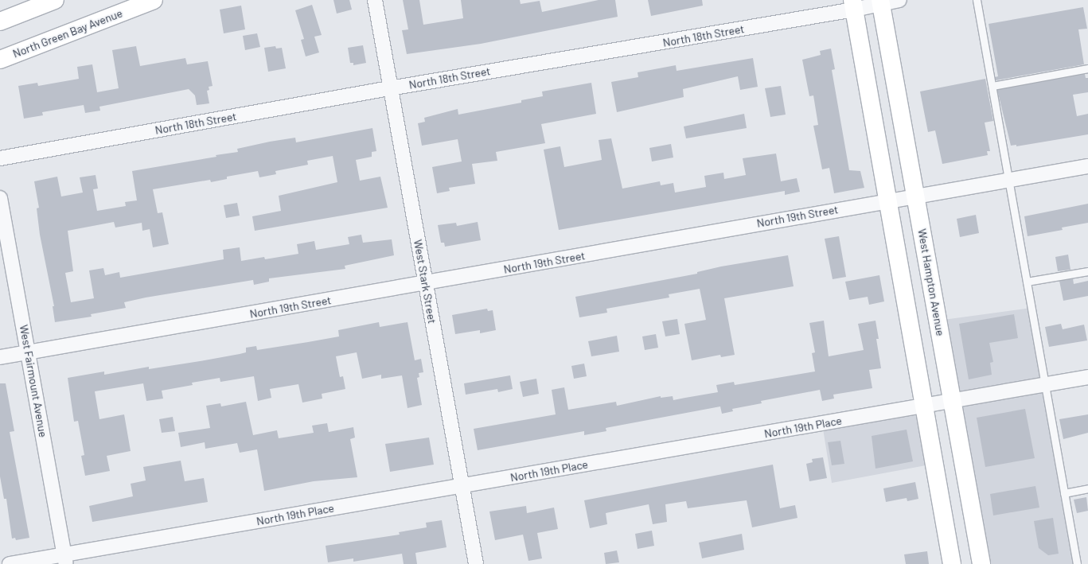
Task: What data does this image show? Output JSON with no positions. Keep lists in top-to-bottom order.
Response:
{
  "streets": {
    "main road": ["North Green Bay Avenue", "West Hampton Avenue"],
    "street": [
      "North 18th Street",
      "North 19th Street",
      "West Stark Street",
      "West Fairmount Avenue",
      "North 19th Place"
    ]
  },
  "crossings": [
    ["North 18th Street", "West Stark Street"],
    ["North 18th Street", "West Hampton Avenue"],
    ["North 19th Street", "West Stark Street"],
    ["North 19th Street", "West Hampton Avenue"],
    ["North 19th Street", "West Fairmount Avenue"],
    ["West Stark Street", "North 19th Place"],
    ["West Hampton Avenue", "North 19th Place"],
    ["West Fairmount Avenue", "North 19th Place"]
  ]
}
